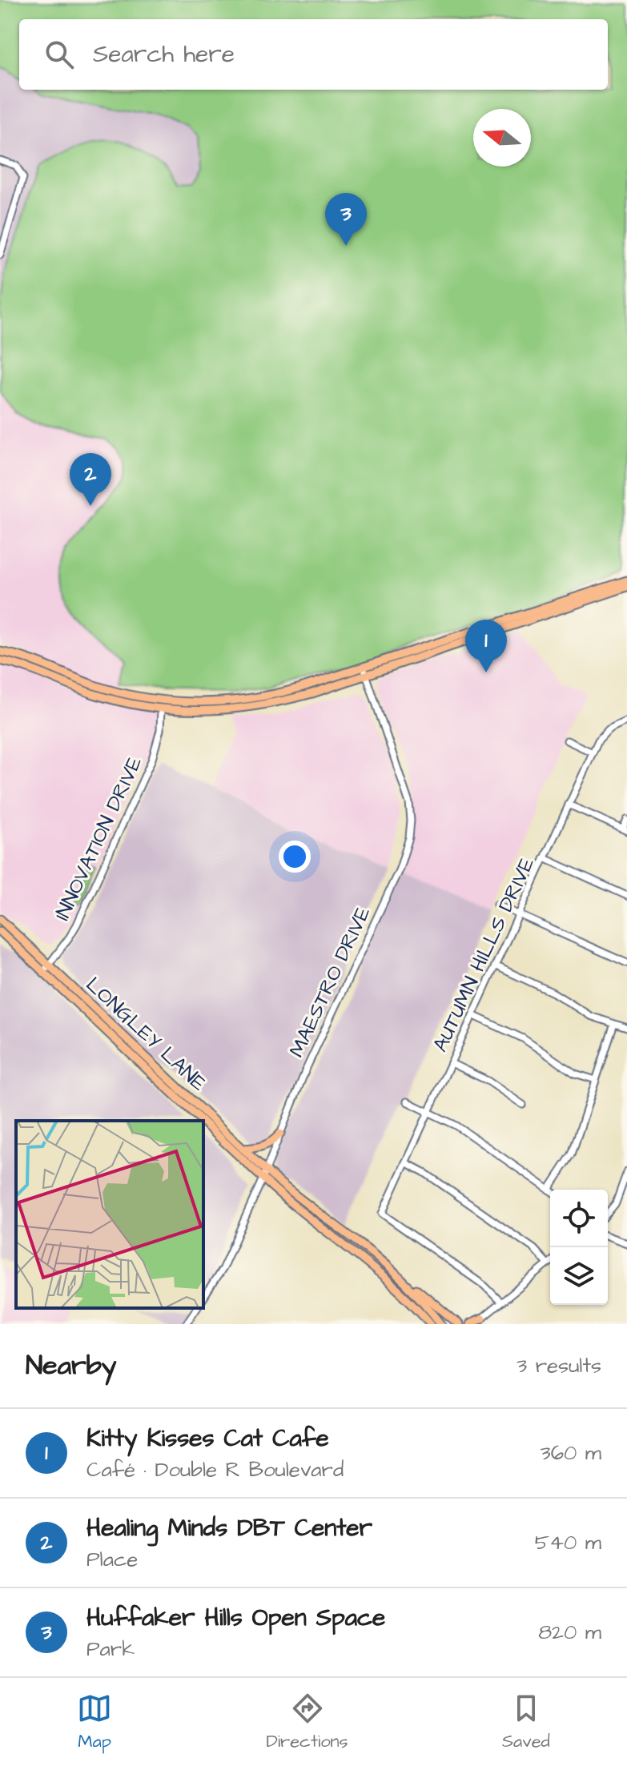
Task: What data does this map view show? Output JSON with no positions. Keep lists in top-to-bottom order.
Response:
{
  "streets": {
    "main road": ["LONGLEY LANE"],
    "street": ["INNOVATION DRIVE", "AUTUMN HILLS DRIVE", "MAESTRO DRIVE"]
  },
  "crossings": [
    ["INNOVATION DRIVE", "LONGLEY LANE"],
    ["MAESTRO DRIVE", "LONGLEY LANE"]
  ],
  "north": "left",
  "page": {
    "search": "Search here",
    "pins": ["3", "2", "1"],
    "heading": ["Nearby", "3 results"],
    "list": [
      {
        "mark": "1",
        "name": "Kitty Kisses Cat Cafe",
        "note": "Café · Double R Boulevard",
        "value": "360 m"
      },
      {
        "mark": "2",
        "name": "Healing Minds DBT Center",
        "note": "Place",
        "value": "540 m"
      },
      {
        "mark": "3",
        "name": "Huffaker Hills Open Space",
        "note": "Park",
        "value": "820 m"
      }
    ],
    "nav": ["Map", "Directions", "Saved"]
  }
}
